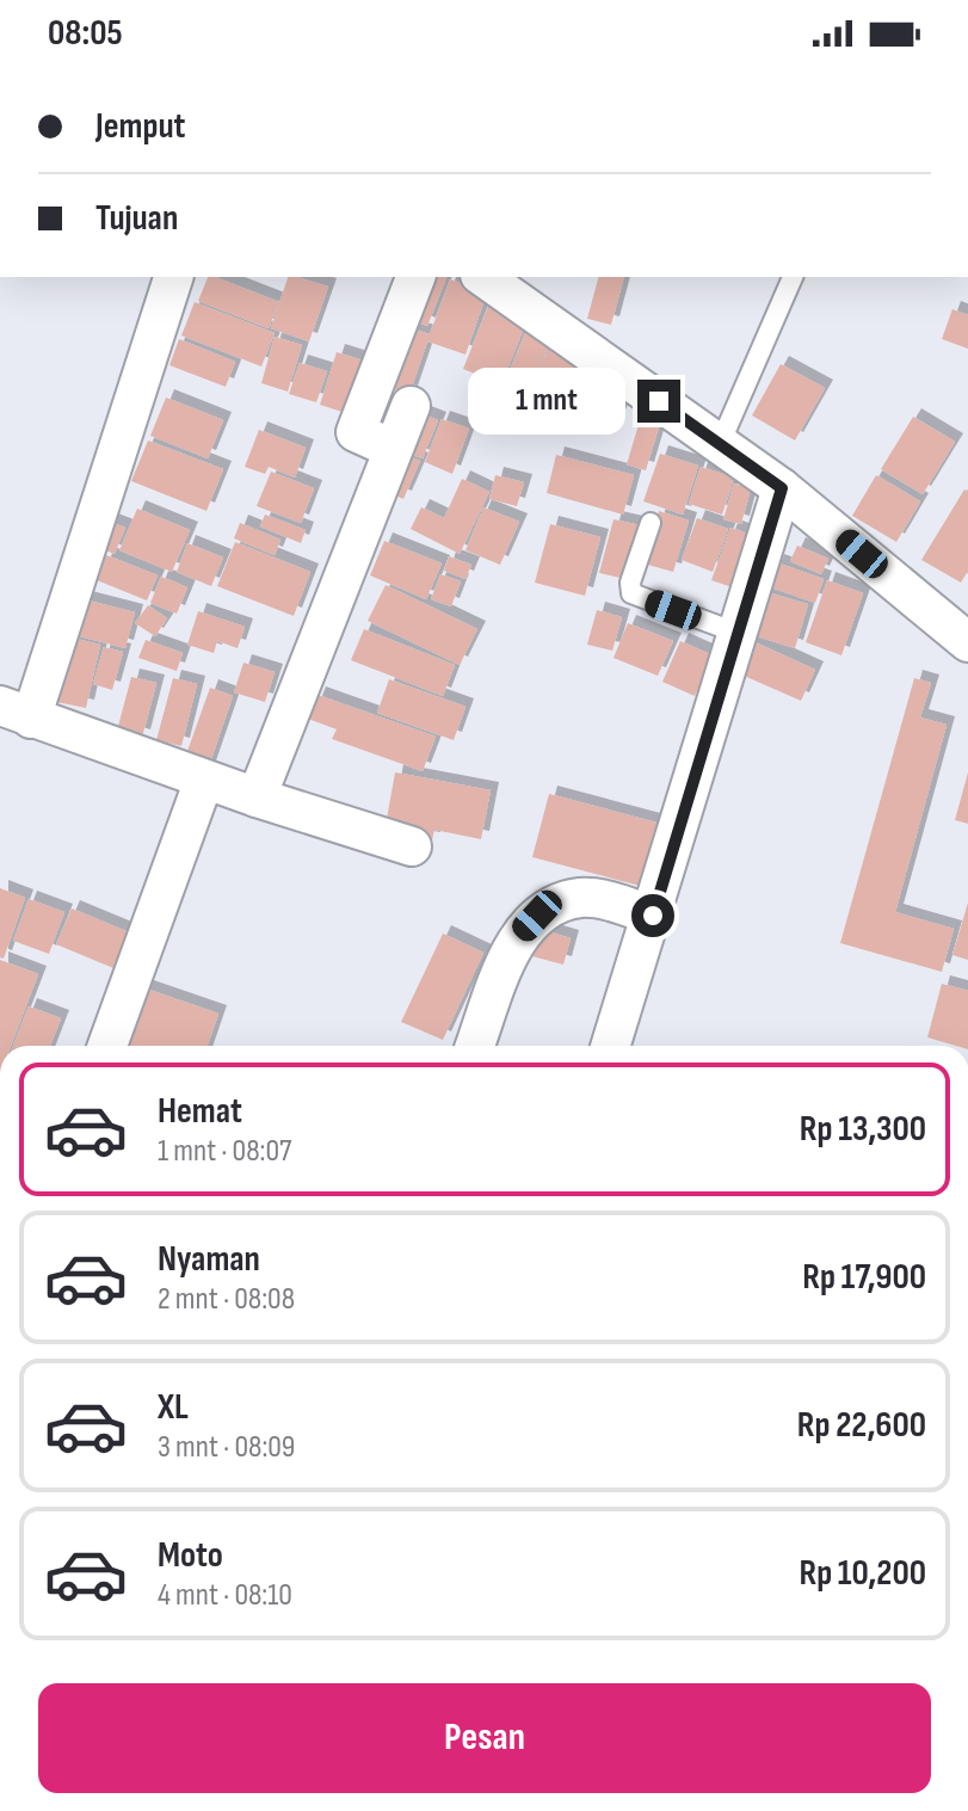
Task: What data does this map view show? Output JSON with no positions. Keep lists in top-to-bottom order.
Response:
{
  "page": {
    "status": "08:05",
    "banner": ["Jemput", "Tujuan"],
    "bubble": "1 mnt",
    "list": [
      {
        "name": "Hemat",
        "note": "1 mnt · 08:07",
        "value": "Rp 13,300"
      },
      {
        "name": "Nyaman",
        "note": "2 mnt · 08:08",
        "value": "Rp 17,900"
      },
      {
        "name": "XL",
        "note": "3 mnt · 08:09",
        "value": "Rp 22,600"
      },
      {
        "name": "Moto",
        "note": "4 mnt · 08:10",
        "value": "Rp 10,200"
      }
    ],
    "buttons": "Pesan"
  }
}
